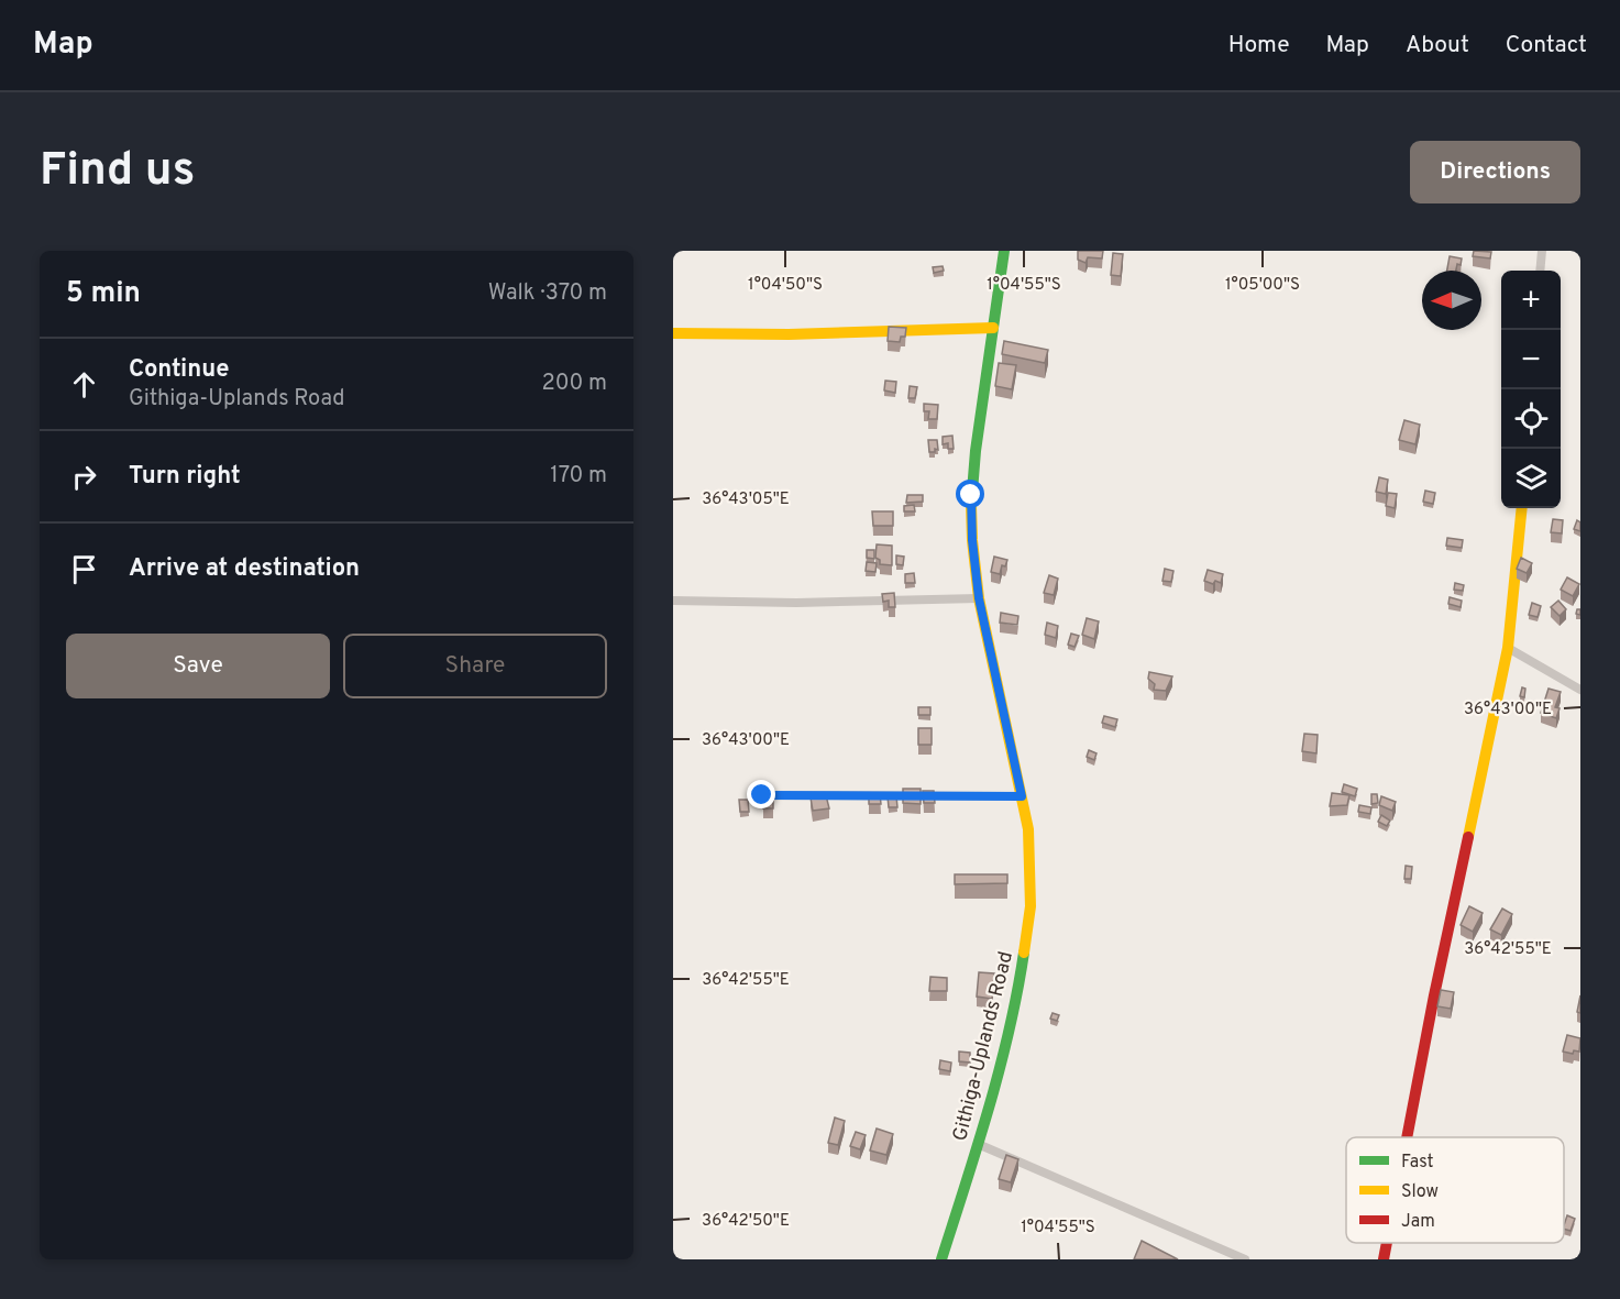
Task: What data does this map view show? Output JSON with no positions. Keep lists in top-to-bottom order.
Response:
{
  "streets": {
    "street": ["Githiga-Uplands Road"]
  },
  "legend": ["Fast", "Slow", "Jam"],
  "north": "left",
  "page": {
    "header": "Map",
    "nav": [
      "Home",
      "Map",
      "About",
      "Contact"
    ],
    "buttons": [
      "Directions",
      ["Save", "Share"]
    ],
    "title": "Find us",
    "heading": ["5 min", "Walk · 370 m"],
    "map_buttons": ["+", "−"],
    "list": [
      ["Continue", "Githiga-Uplands Road", "200 m"],
      ["Turn right", "170 m"],
      "Arrive at destination"
    ]
  },
  "coordinates": [
    "1°04'50\"S",
    "1°04'55\"S",
    "1°05'00\"S",
    "36°43'05\"E",
    "36°43'00\"E",
    "36°42'55\"E",
    "36°42'50\"E"
  ]
}
